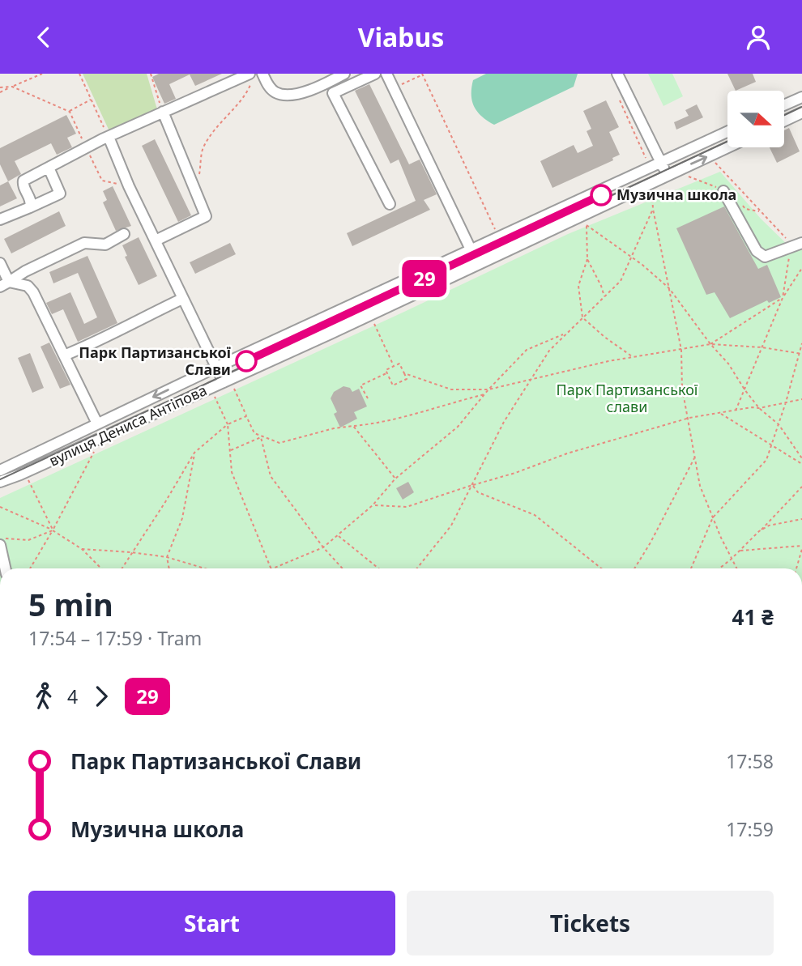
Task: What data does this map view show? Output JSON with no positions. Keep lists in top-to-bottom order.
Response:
{
  "streets": {
    "street": ["вулиця Дениса Антіпова"]
  },
  "parks": ["Парк Партизанської слави"],
  "places": ["Музична школа", "Парк Партизанської Слави"],
  "lines": ["tram line 29"],
  "north": "right",
  "page": {
    "header": "Viabus",
    "on_map": "29",
    "heading": ["5 min", "17:54 – 17:59 · Tram", "41 ₴"],
    "legs": ["4", "29"],
    "list": [
      {
        "name": "Парк Партизанської Слави",
        "value": "17:58"
      },
      {
        "name": "Музична школа",
        "value": "17:59"
      }
    ],
    "buttons": ["Start", "Tickets"]
  }
}
